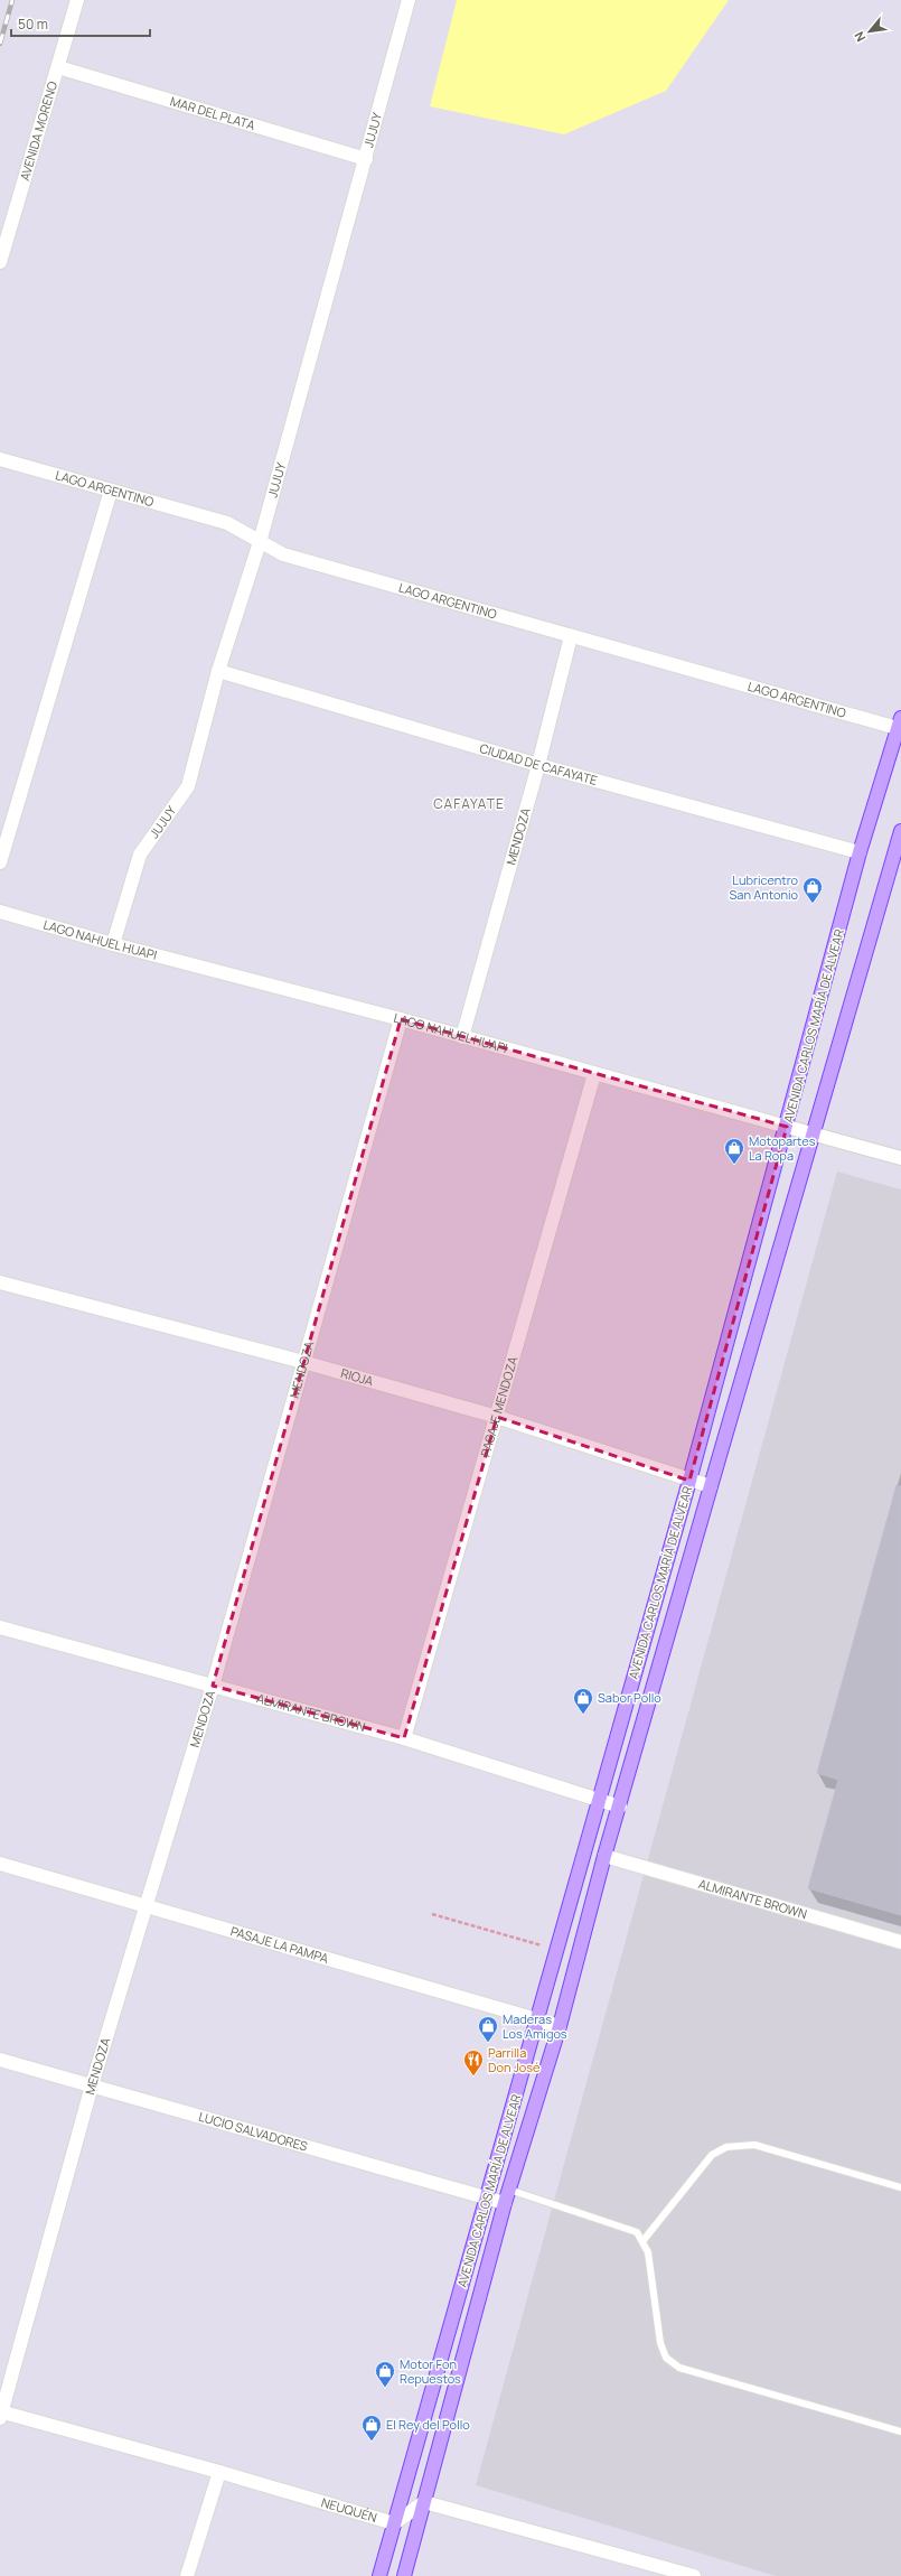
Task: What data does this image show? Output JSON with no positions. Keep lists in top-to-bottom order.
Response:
{
  "streets": {
    "main road": ["AVENIDA CARLOS MARÍA DE ALVEAR"],
    "street": [
      "MAR DEL PLATA",
      "JUJUY",
      "AVENIDA MORENO",
      "LAGO ARGENTINO",
      "CIUDAD DE CAFAYATE",
      "MENDOZA",
      "LAGO NAHUEL HUAPI",
      "RIOJA",
      "PASAJE MENDOZA",
      "ALMIRANTE BROWN",
      "PASAJE LA PAMPA",
      "LUCIO SALVADORES",
      "NEUQUÉN"
    ]
  },
  "crossings": [
    ["MAR DEL PLATA", "JUJUY"],
    ["MAR DEL PLATA", "AVENIDA MORENO"],
    ["JUJUY", "LAGO ARGENTINO"],
    ["JUJUY", "CIUDAD DE CAFAYATE"],
    ["JUJUY", "LAGO NAHUEL HUAPI"],
    ["LAGO ARGENTINO", "MENDOZA"],
    ["LAGO ARGENTINO", "AVENIDA CARLOS MARÍA DE ALVEAR"],
    ["CIUDAD DE CAFAYATE", "MENDOZA"],
    ["CIUDAD DE CAFAYATE", "AVENIDA CARLOS MARÍA DE ALVEAR"],
    ["MENDOZA", "LAGO NAHUEL HUAPI"],
    ["MENDOZA", "RIOJA"],
    ["MENDOZA", "ALMIRANTE BROWN"],
    ["MENDOZA", "PASAJE LA PAMPA"],
    ["MENDOZA", "LUCIO SALVADORES"],
    ["MENDOZA", "NEUQUÉN"],
    ["LAGO NAHUEL HUAPI", "AVENIDA CARLOS MARÍA DE ALVEAR"],
    ["LAGO NAHUEL HUAPI", "PASAJE MENDOZA"],
    ["AVENIDA CARLOS MARÍA DE ALVEAR", "RIOJA"],
    ["AVENIDA CARLOS MARÍA DE ALVEAR", "ALMIRANTE BROWN"],
    ["AVENIDA CARLOS MARÍA DE ALVEAR", "PASAJE LA PAMPA"],
    ["AVENIDA CARLOS MARÍA DE ALVEAR", "LUCIO SALVADORES"],
    ["AVENIDA CARLOS MARÍA DE ALVEAR", "NEUQUÉN"],
    ["RIOJA", "PASAJE MENDOZA"],
    ["PASAJE MENDOZA", "ALMIRANTE BROWN"]
  ],
  "districts": ["CAFAYATE"],
  "places": {
    "shop": [
      "Lubricentro San Antonio",
      "Motopartes La Ropa",
      "Sabor Pollo",
      "Maderas Los Amigos",
      "Motor Fon Repuestos",
      "El Rey del Pollo"
    ],
    "restaurant": ["Parrilla Don José"]
  },
  "scale_bar": "50 m",
  "north": "bottom left"
}
